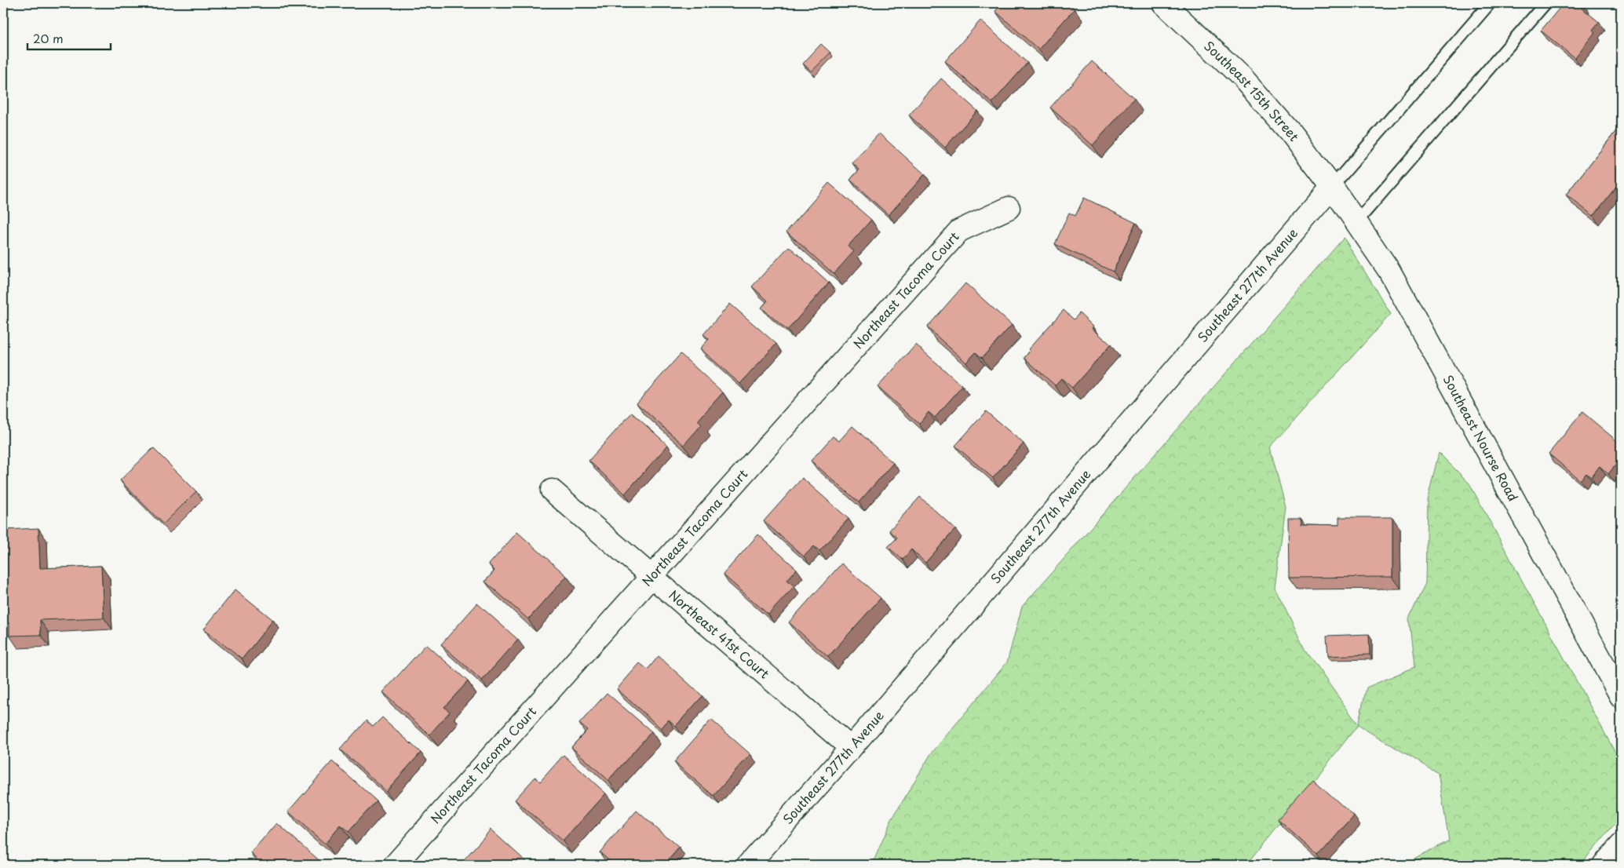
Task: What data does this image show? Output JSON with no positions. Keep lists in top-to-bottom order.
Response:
{
  "streets": {
    "street": [
      "Southeast 15th Street",
      "Southeast 277th Avenue",
      "Northeast Tacoma Court",
      "Southeast Nourse Road",
      "Northeast 41st Court"
    ]
  },
  "crossings": [
    ["Southeast 15th Street", "Southeast 277th Avenue"],
    ["Southeast 15th Street", "Southeast Nourse Road"],
    ["Southeast 277th Avenue", "Southeast Nourse Road"],
    ["Southeast 277th Avenue", "Northeast 41st Court"],
    ["Northeast Tacoma Court", "Northeast 41st Court"]
  ],
  "scale_bar": "20 m"
}
